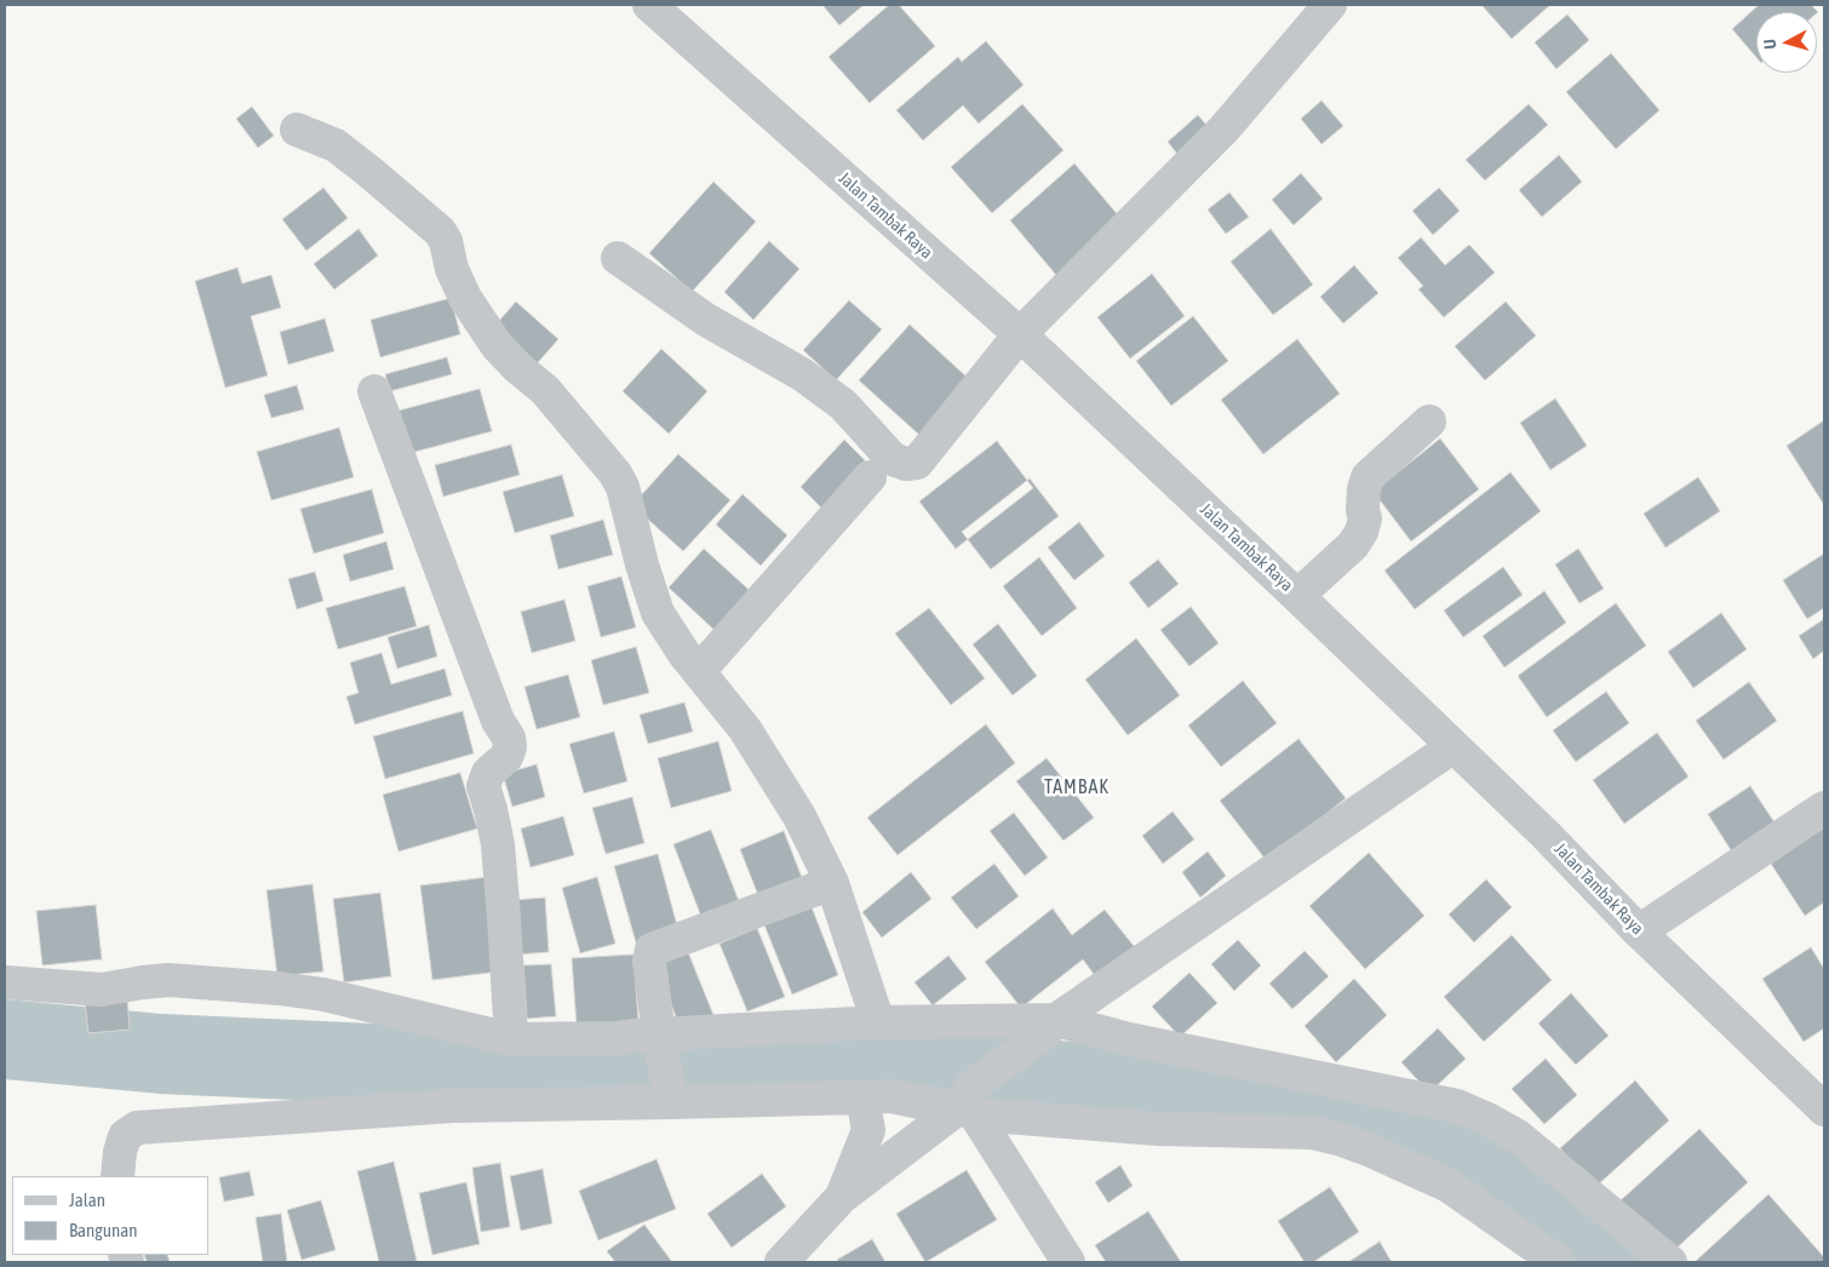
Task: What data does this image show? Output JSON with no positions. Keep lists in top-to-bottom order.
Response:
{
  "streets": {
    "street": ["Jalan Tambak Raya"]
  },
  "districts": ["TAMBAK"],
  "legend": ["Jalan", "Bangunan"],
  "north": "left"
}
